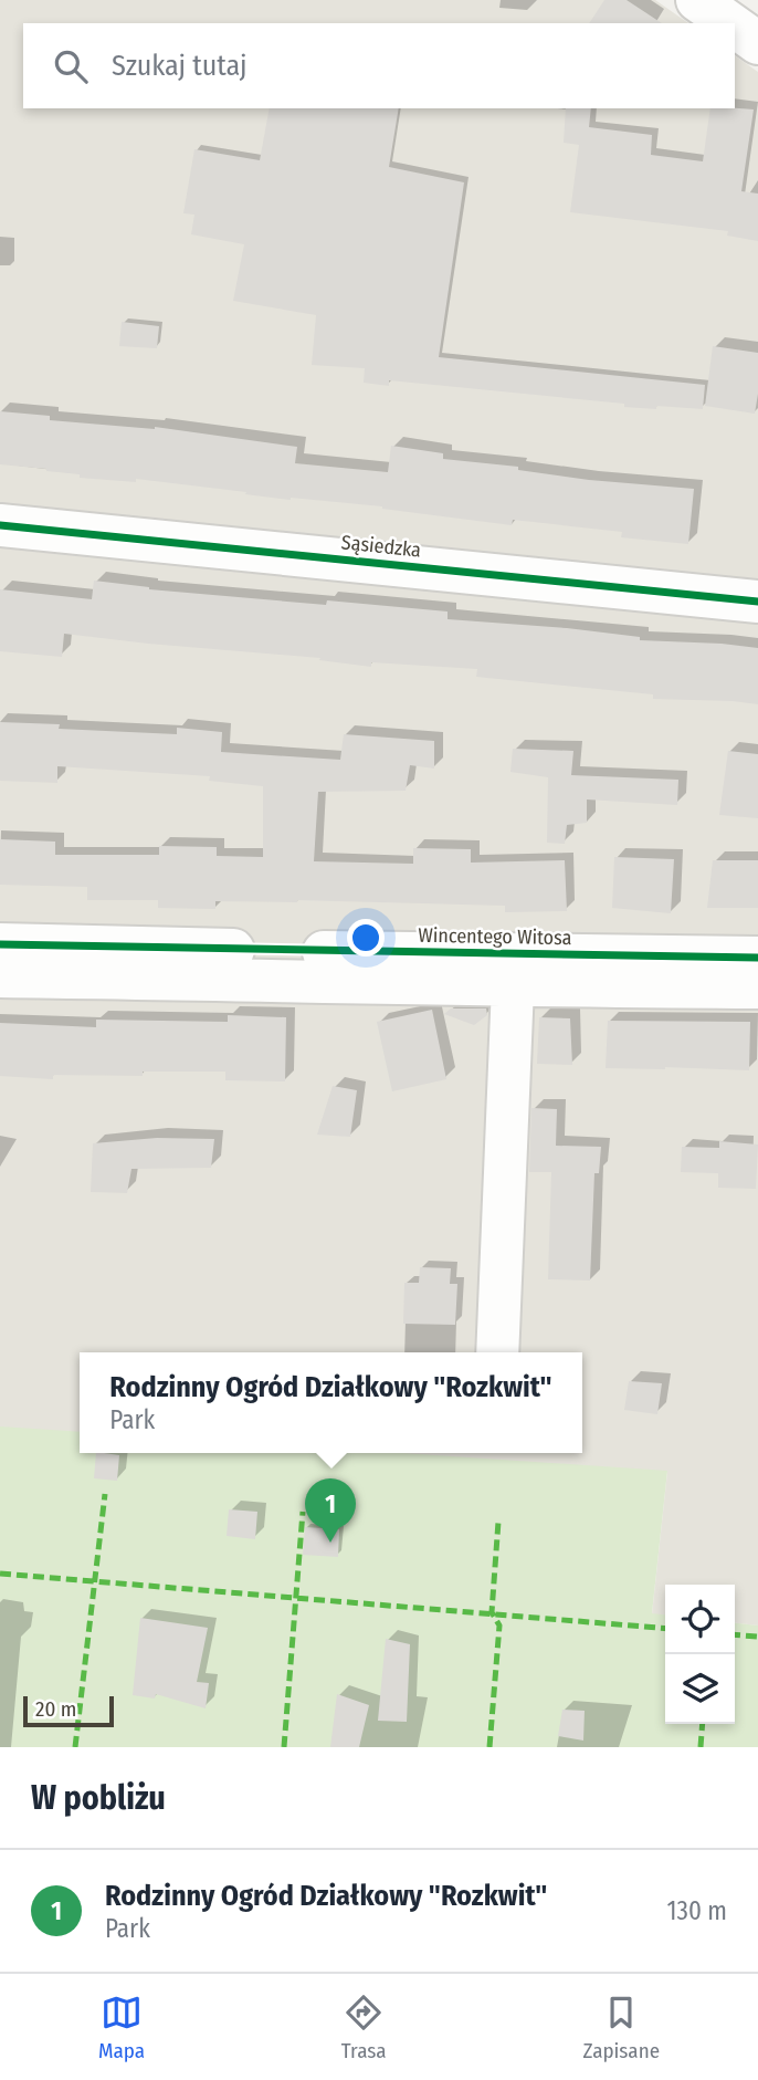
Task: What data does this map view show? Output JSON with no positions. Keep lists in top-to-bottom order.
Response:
{
  "streets": {
    "street": ["Sąsiedzka", "Wincentego Witosa"]
  },
  "scale_bar": "20 m",
  "page": {
    "search": "Szukaj tutaj",
    "popup": ["Rodzinny Ogród Działkowy \"Rozkwit\"", "Park"],
    "pins": "1",
    "scale": "20 m",
    "heading": "W pobliżu",
    "list": [
      {
        "mark": "1",
        "name": "Rodzinny Ogród Działkowy \"Rozkwit\"",
        "note": "Park",
        "value": "130 m"
      }
    ],
    "nav": ["Mapa", "Trasa", "Zapisane"]
  }
}
